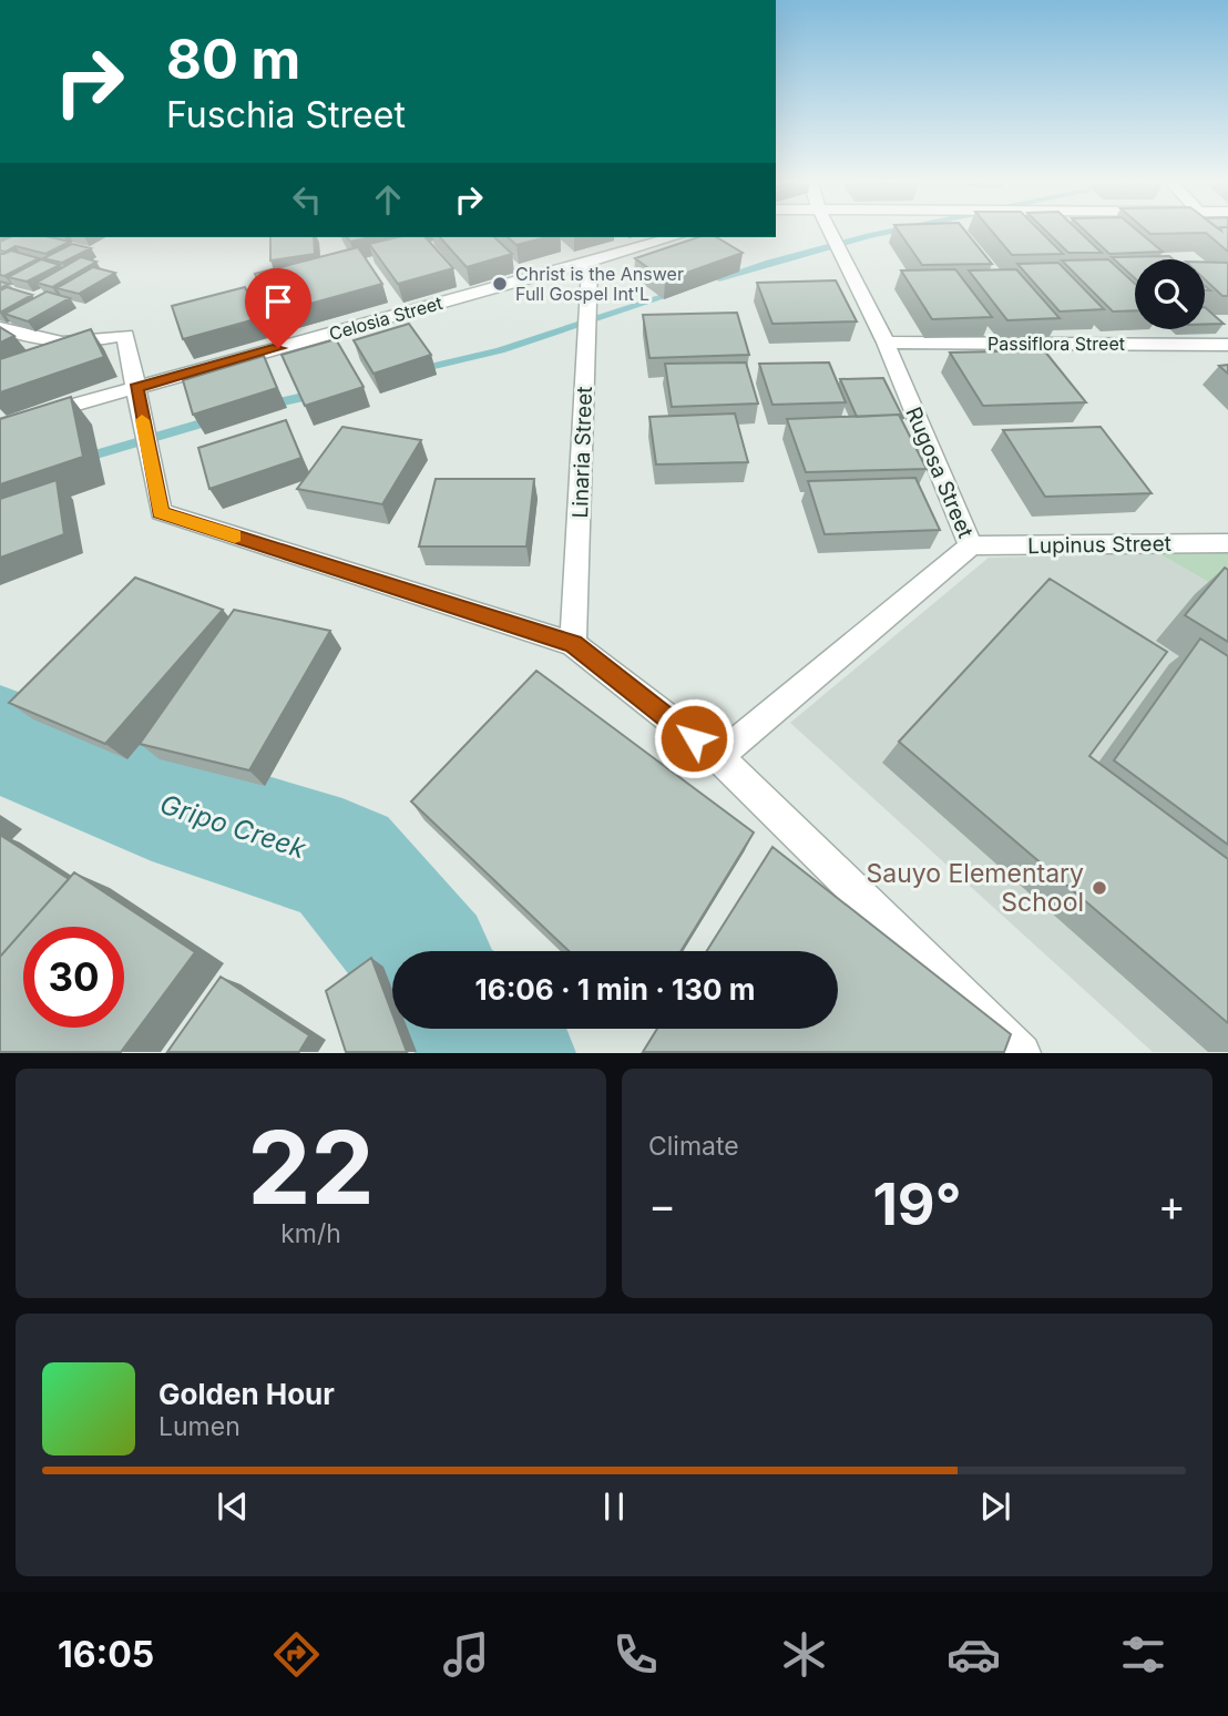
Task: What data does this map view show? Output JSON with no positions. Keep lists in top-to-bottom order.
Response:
{
  "streets": {
    "street": [
      "Celosia Street",
      "Passiflora Street",
      "Linaria Street",
      "Rugosa Street",
      "Lupinus Street"
    ]
  },
  "crossings": [
    ["Celosia Street", "Linaria Street"],
    ["Passiflora Street", "Rugosa Street"],
    ["Rugosa Street", "Lupinus Street"]
  ],
  "water": ["Gripo Creek"],
  "places": ["Christ is the Answer Full Gospel Int'L", "Sauyo Elementary School"],
  "page": {
    "turn": ["80 m", "Fuschia Street"],
    "limit": "30",
    "trip": "16:06 · 1 min · 130 m",
    "tile": [
      ["22", "km/h"],
      "Climate"
    ],
    "heat": ["−", "19°", "+"],
    "song": ["Golden Hour", "Lumen"],
    "tabs": "16:05"
  }
}
